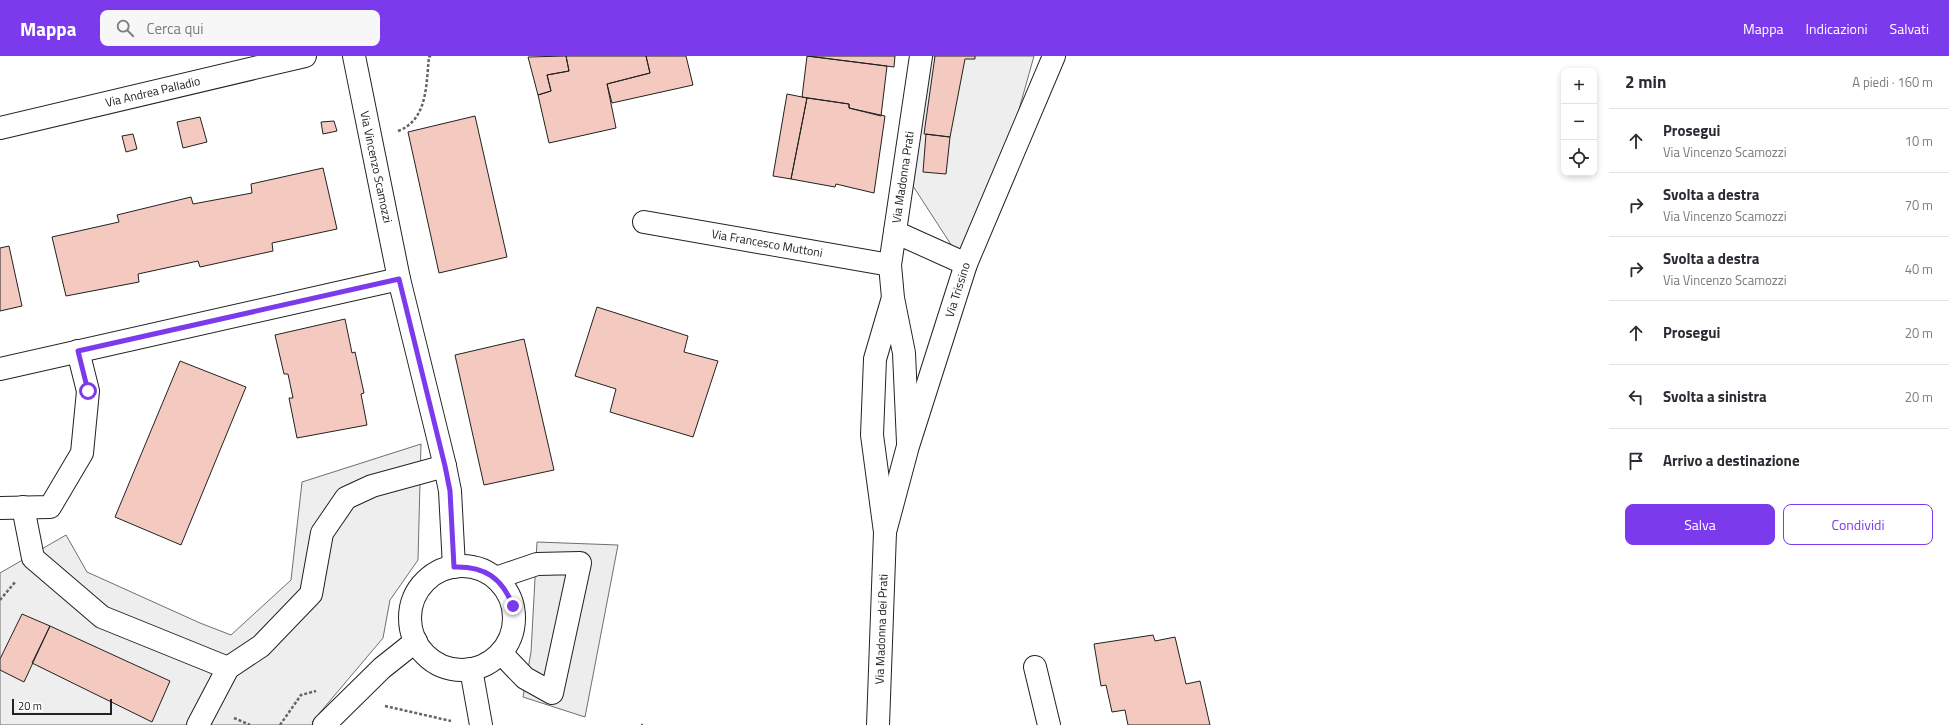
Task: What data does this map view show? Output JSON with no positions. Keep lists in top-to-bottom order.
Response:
{
  "streets": {
    "street": [
      "Via Andrea Palladio",
      "Via Vincenzo Scamozzi",
      "Via Madonna Prati",
      "Via Francesco Muttoni",
      "Via Trissino",
      "Via Madonna dei Prati"
    ]
  },
  "crossings": [
    ["Via Madonna Prati", "Via Francesco Muttoni"],
    ["Via Madonna Prati", "Via Trissino"],
    ["Via Trissino", "Via Madonna dei Prati"]
  ],
  "scale_bar": "20 m",
  "page": {
    "header": "Mappa",
    "search": "Cerca qui",
    "nav": ["Mappa", "Indicazioni", "Salvati"],
    "heading": ["2 min", "A piedi · 160 m"],
    "map_buttons": ["+", "−"],
    "list": [
      ["Prosegui", "Via Vincenzo Scamozzi", "10 m"],
      ["Svolta a destra", "Via Vincenzo Scamozzi", "70 m"],
      ["Svolta a destra", "Via Vincenzo Scamozzi", "40 m"],
      ["Prosegui", "20 m"],
      ["Svolta a sinistra", "20 m"],
      "Arrivo a destinazione"
    ],
    "buttons": ["Salva", "Condividi"],
    "scale": "20 m"
  }
}
